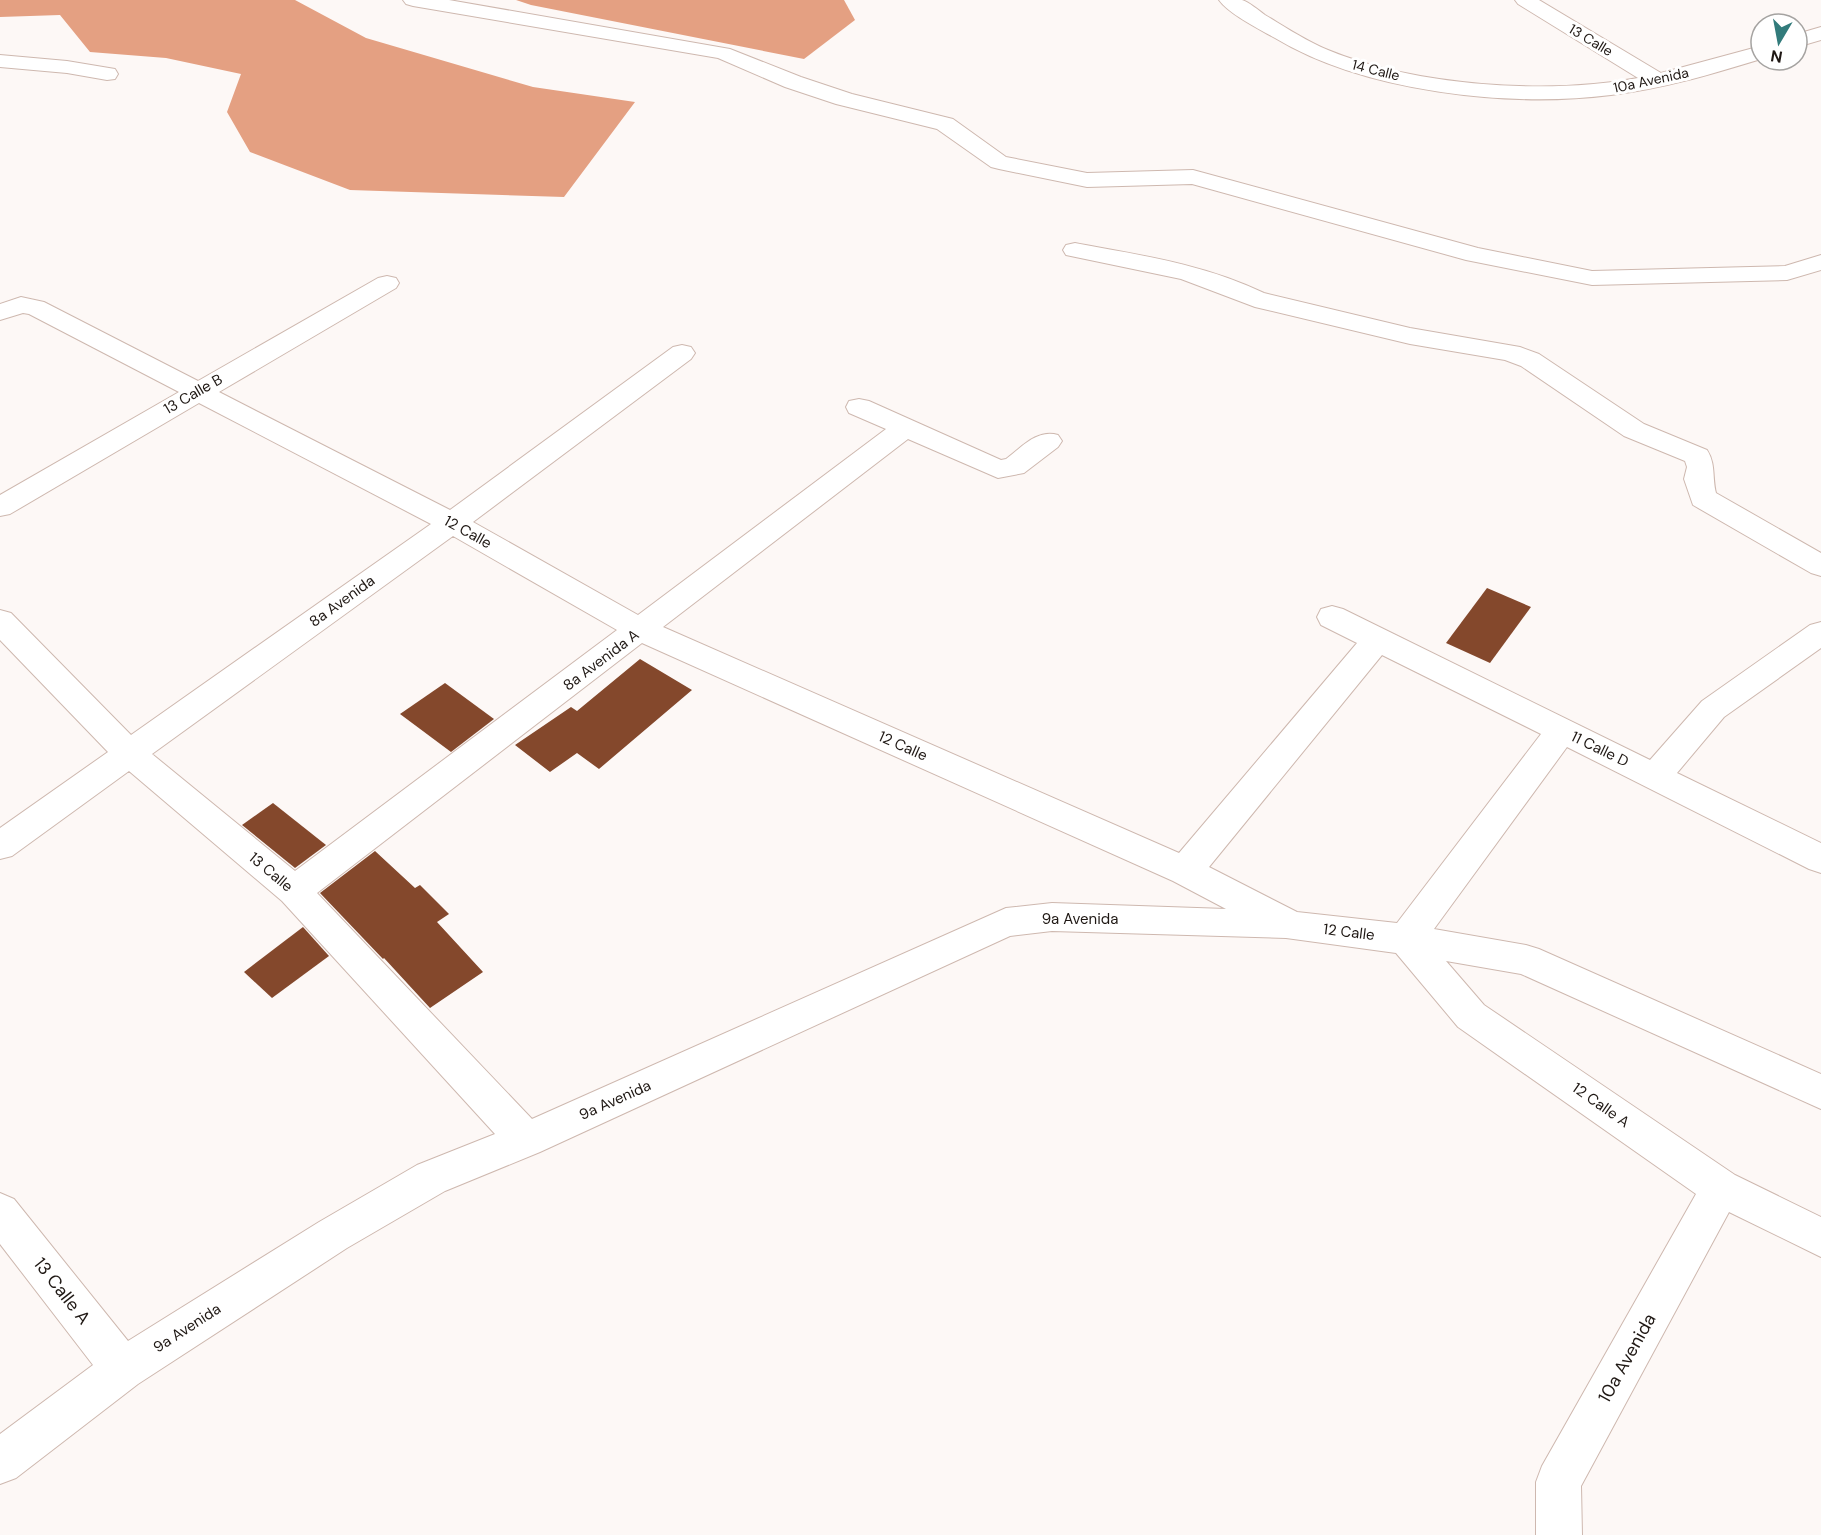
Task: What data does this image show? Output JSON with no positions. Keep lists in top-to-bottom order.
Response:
{
  "streets": {
    "street": [
      "13 Calle",
      "14 Calle",
      "10a Avenida",
      "13 Calle B",
      "12 Calle",
      "8a Avenida",
      "8a Avenida A",
      "11 Calle D",
      "9a Avenida",
      "12 Calle A",
      "13 Calle A"
    ]
  },
  "crossings": [
    ["13 Calle", "10a Avenida"],
    ["13 Calle", "8a Avenida"],
    ["13 Calle", "8a Avenida A"],
    ["13 Calle", "9a Avenida"],
    ["14 Calle", "10a Avenida"],
    ["10a Avenida", "12 Calle A"],
    ["13 Calle B", "12 Calle"],
    ["12 Calle", "8a Avenida"],
    ["12 Calle", "8a Avenida A"],
    ["12 Calle", "9a Avenida"],
    ["12 Calle", "12 Calle A"],
    ["9a Avenida", "13 Calle A"]
  ],
  "north": "bottom"
}
